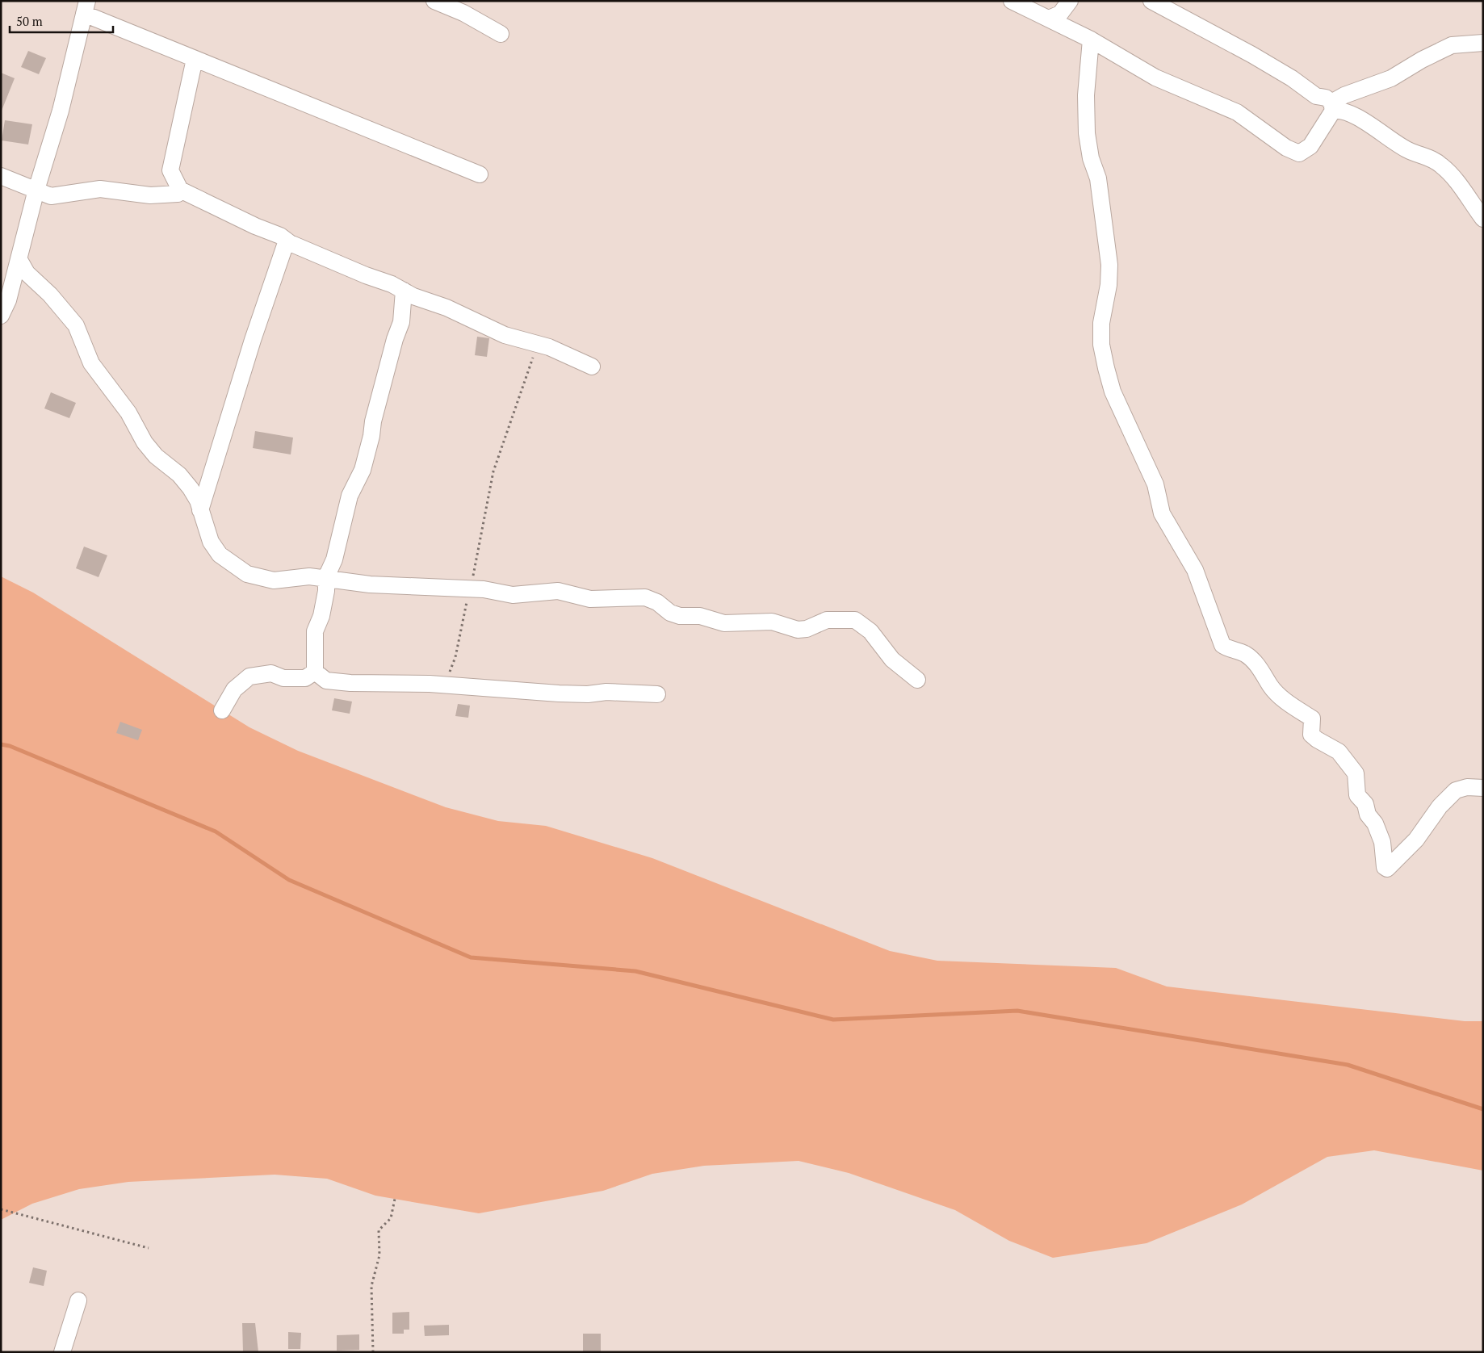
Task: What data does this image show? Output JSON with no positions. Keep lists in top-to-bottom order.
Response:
{
  "scale_bar": "50 m"
}
